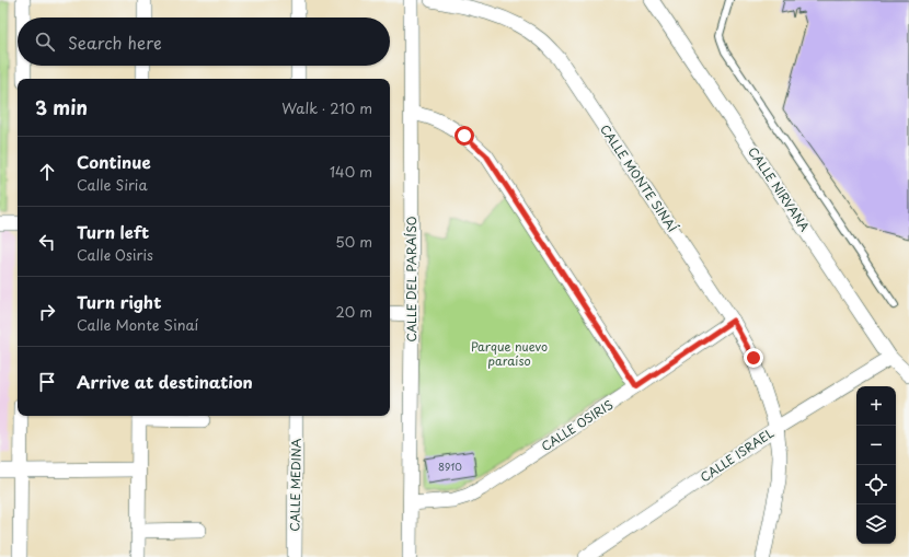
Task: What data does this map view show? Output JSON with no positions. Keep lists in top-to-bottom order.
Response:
{
  "streets": {
    "street": [
      "CALLE MONTE SINAÍ",
      "CALLE NIRVANA",
      "CALLE DEL PARAÍSO",
      "CALLE OSIRIS",
      "CALLE ISRAEL",
      "CALLE MEDINA"
    ]
  },
  "crossings": [
    ["CALLE MONTE SINAÍ", "CALLE OSIRIS"],
    ["CALLE MONTE SINAÍ", "CALLE ISRAEL"],
    ["CALLE NIRVANA", "CALLE ISRAEL"],
    ["CALLE DEL PARAÍSO", "CALLE OSIRIS"]
  ],
  "parks": ["Parque nuevo paraíso"],
  "house_numbers": ["8910"],
  "page": {
    "search": "Search here",
    "heading": ["3 min", "Walk · 210 m"],
    "list": [
      ["Continue", "Calle Siria", "140 m"],
      ["Turn left", "Calle Osiris", "50 m"],
      ["Turn right", "Calle Monte Sinaí", "20 m"],
      "Arrive at destination"
    ],
    "map_buttons": ["+", "−"]
  }
}
